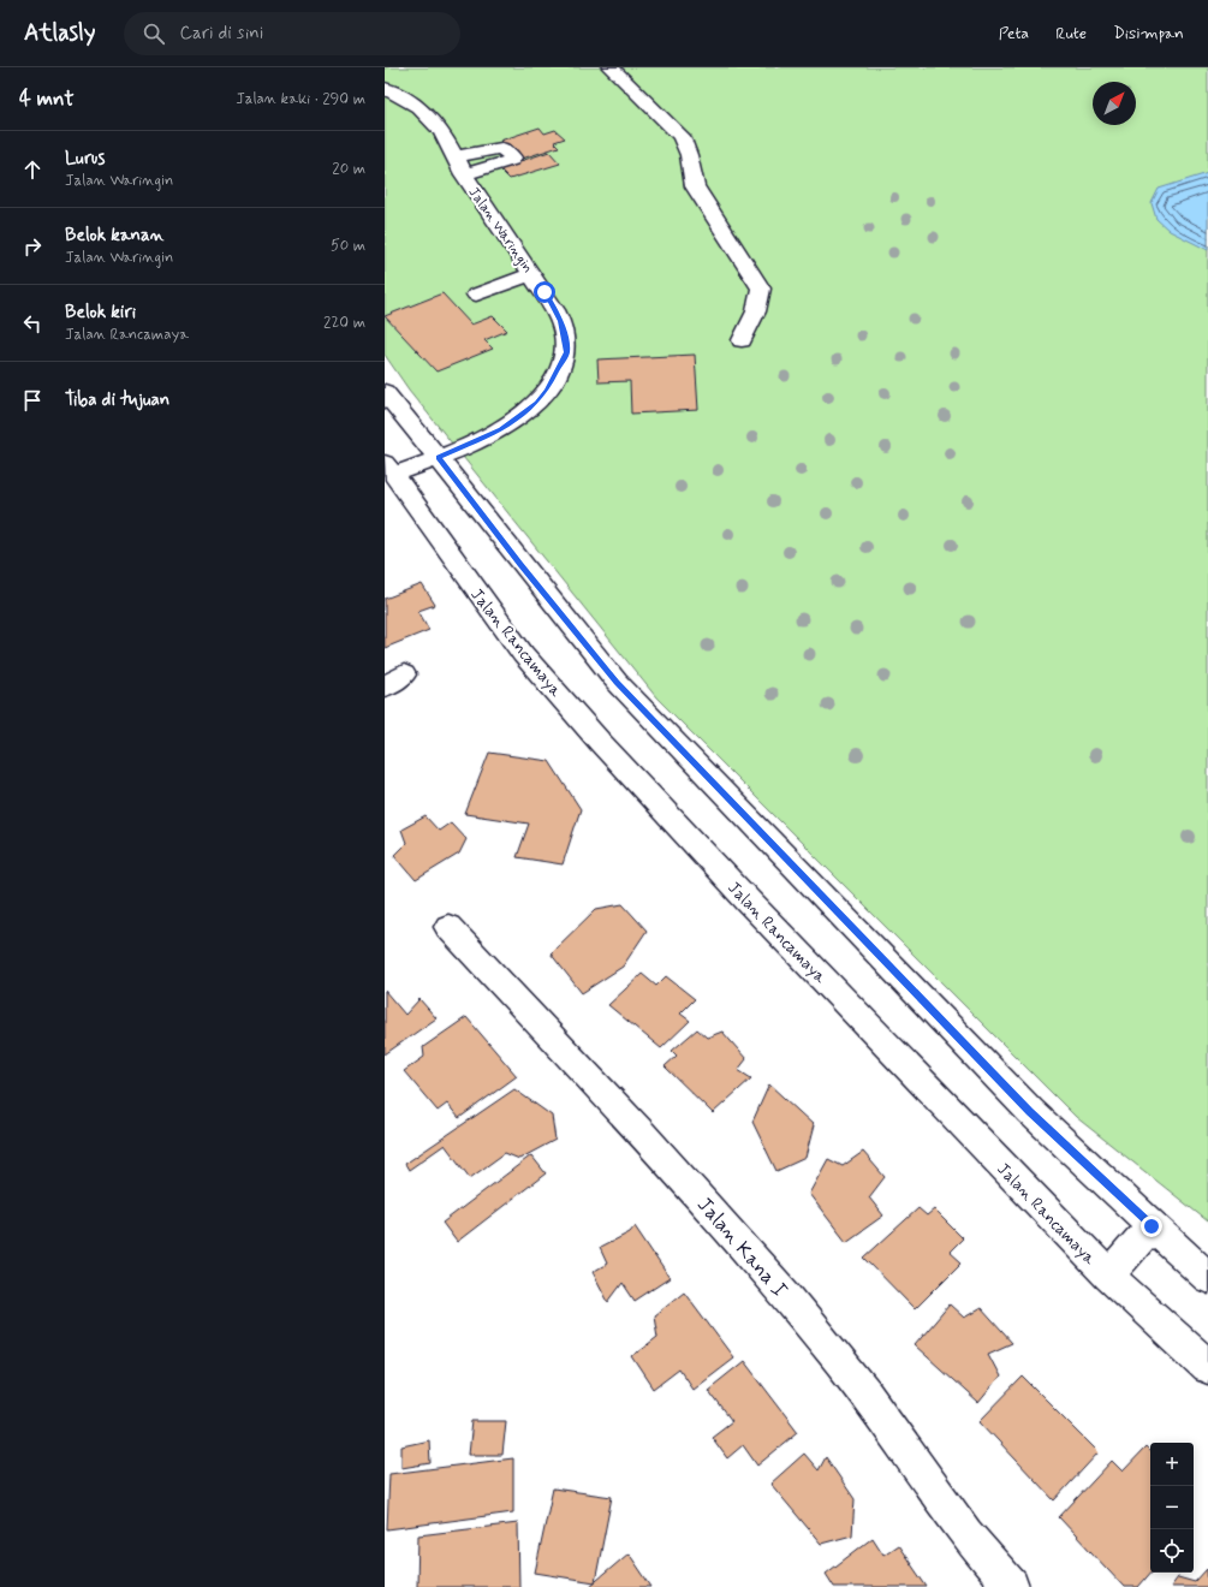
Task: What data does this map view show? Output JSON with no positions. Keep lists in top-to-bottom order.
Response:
{
  "streets": {
    "street": ["Jalan Waringin", "Jalan Rancamaya", "Jalan Kana I"]
  },
  "crossings": [
    ["Jalan Waringin", "Jalan Rancamaya"]
  ],
  "north": "top right",
  "page": {
    "header": "Atlasly",
    "search": "Cari di sini",
    "nav": ["Peta", "Rute", "Disimpan"],
    "heading": ["4 mnt", "Jalan kaki · 290 m"],
    "list": [
      ["Lurus", "Jalan Waringin", "20 m"],
      ["Belok kanan", "Jalan Waringin", "50 m"],
      ["Belok kiri", "Jalan Rancamaya", "220 m"],
      "Tiba di tujuan"
    ],
    "map_buttons": ["+", "−"]
  }
}
